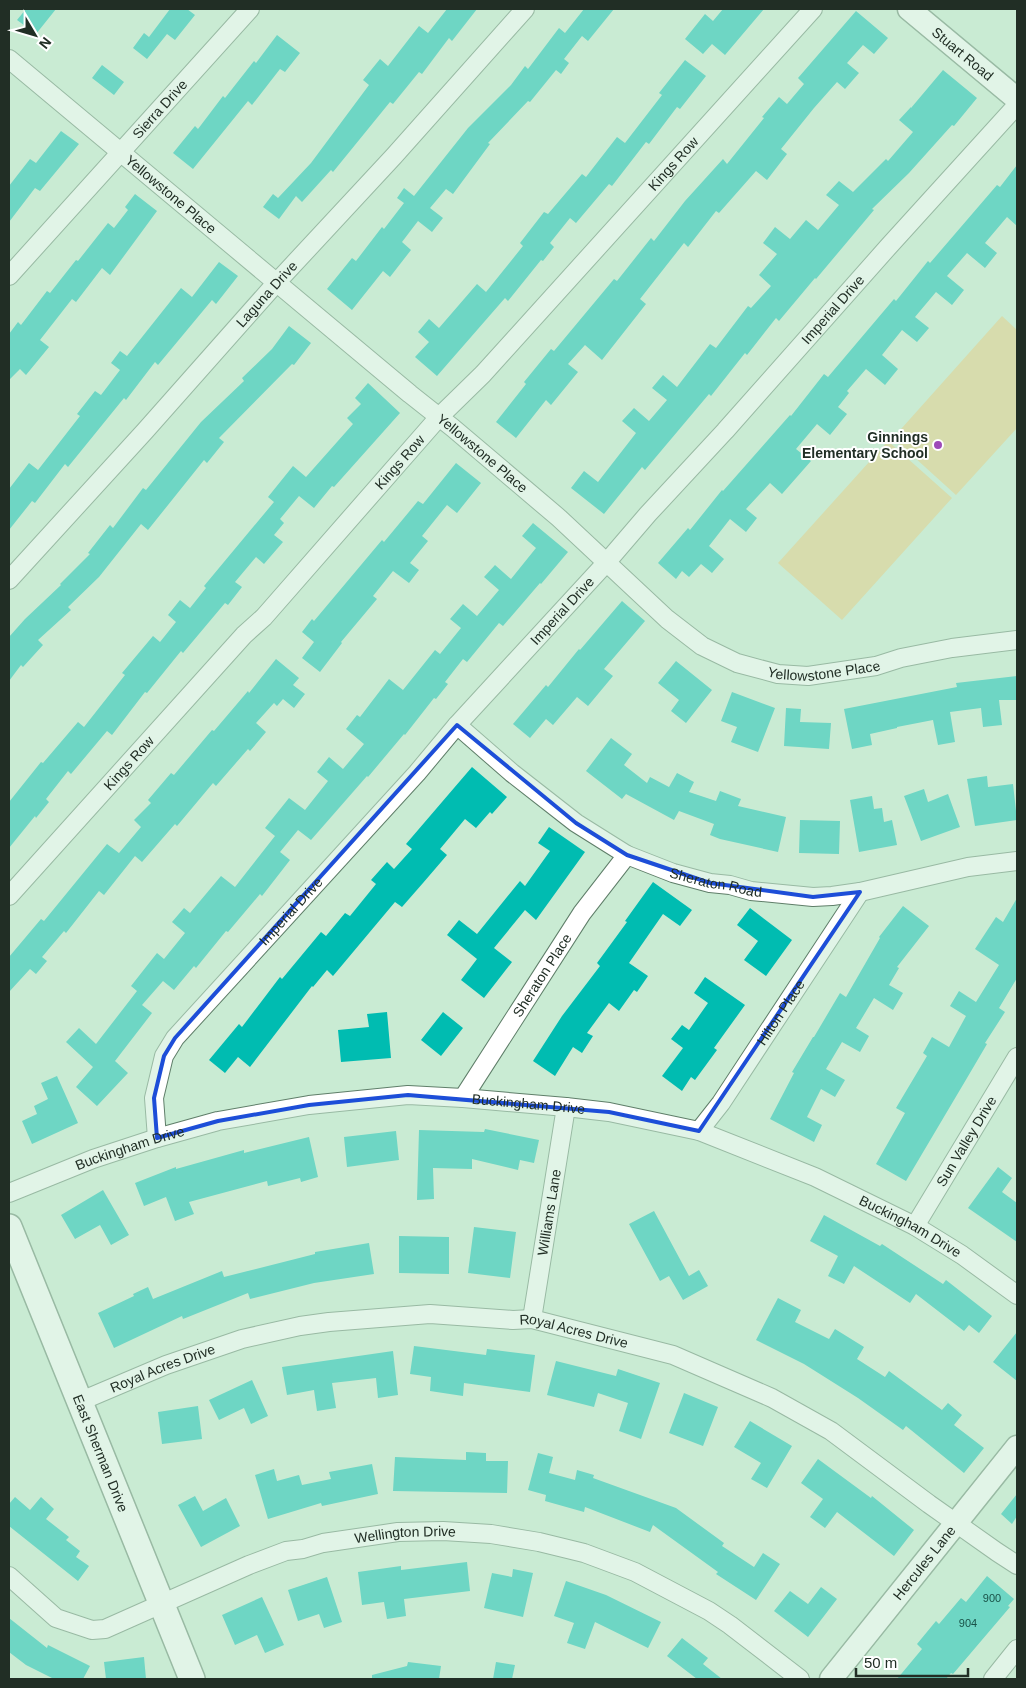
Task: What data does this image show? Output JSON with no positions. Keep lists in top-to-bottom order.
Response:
{
  "streets": {
    "main road": ["East Sherman Drive"],
    "street": [
      "Stuart Road",
      "Sierra Drive",
      "Kings Row",
      "Yellowstone Place",
      "Laguna Drive",
      "Imperial Drive",
      "Sheraton Road",
      "Sheraton Place",
      "Hilton Place",
      "Buckingham Drive",
      "Sun Valley Drive",
      "Williams Lane",
      "Royal Acres Drive",
      "Wellington Drive",
      "Hercules Lane"
    ]
  },
  "crossings": [
    ["Sierra Drive", "Yellowstone Place"],
    ["Kings Row", "Yellowstone Place"],
    ["Yellowstone Place", "Laguna Drive"],
    ["Yellowstone Place", "Imperial Drive"],
    ["Imperial Drive", "Sheraton Road"],
    ["Imperial Drive", "Buckingham Drive"],
    ["Sheraton Road", "Sheraton Place"],
    ["Sheraton Road", "Hilton Place"],
    ["Sheraton Place", "Buckingham Drive"],
    ["Hilton Place", "Buckingham Drive"],
    ["Buckingham Drive", "Sun Valley Drive"],
    ["Buckingham Drive", "Williams Lane"],
    ["Williams Lane", "Royal Acres Drive"],
    ["Royal Acres Drive", "East Sherman Drive"],
    ["Royal Acres Drive", "Hercules Lane"],
    ["East Sherman Drive", "Wellington Drive"]
  ],
  "places": ["Ginnings Elementary School"],
  "house_numbers": ["900", "904"],
  "scale_bar": "50 m",
  "north": "bottom right"
}
